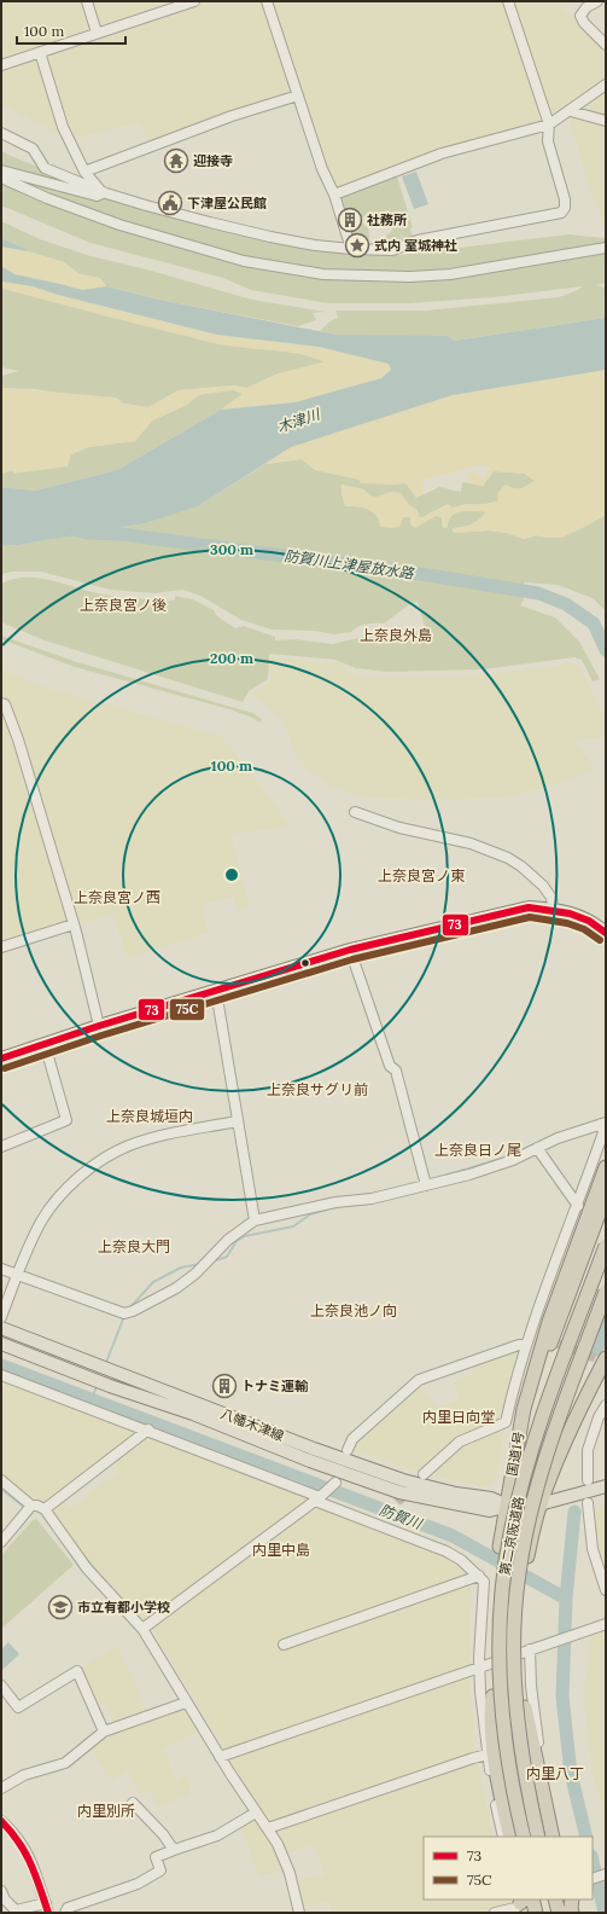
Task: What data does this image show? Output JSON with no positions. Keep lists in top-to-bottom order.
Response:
{
  "streets": {
    "highway": ["国道1号", "第二京阪道路"],
    "main road": ["八幡木津線"]
  },
  "crossings": [
    ["八幡木津線", "国道1号"],
    ["国道1号", "第二京阪道路"]
  ],
  "districts": [
    "上奈良宮ノ後",
    "上奈良外島",
    "上奈良宮ノ東",
    "上奈良宮ノ西",
    "上奈良サグリ前",
    "上奈良城垣内",
    "上奈良日ノ尾",
    "上奈良大門",
    "上奈良池ノ向",
    "内里日向堂",
    "内里中島",
    "内里八丁",
    "内里別所"
  ],
  "water": ["木津川", "防賀川上津屋放水路", "防賀川"],
  "places": {
    "temple": ["迎接寺"],
    "public building": ["下津屋公民館"],
    "building": ["社務所", "トナミ運輸"],
    "place": ["式内 室城神社"],
    "school or university": ["市立有都小学校"]
  },
  "lines": ["transit line 73", "transit line 75C"],
  "legend": ["73", "75C"],
  "scale_bar": "100 m",
  "rings": ["300 m", "200 m", "100 m"]
}
